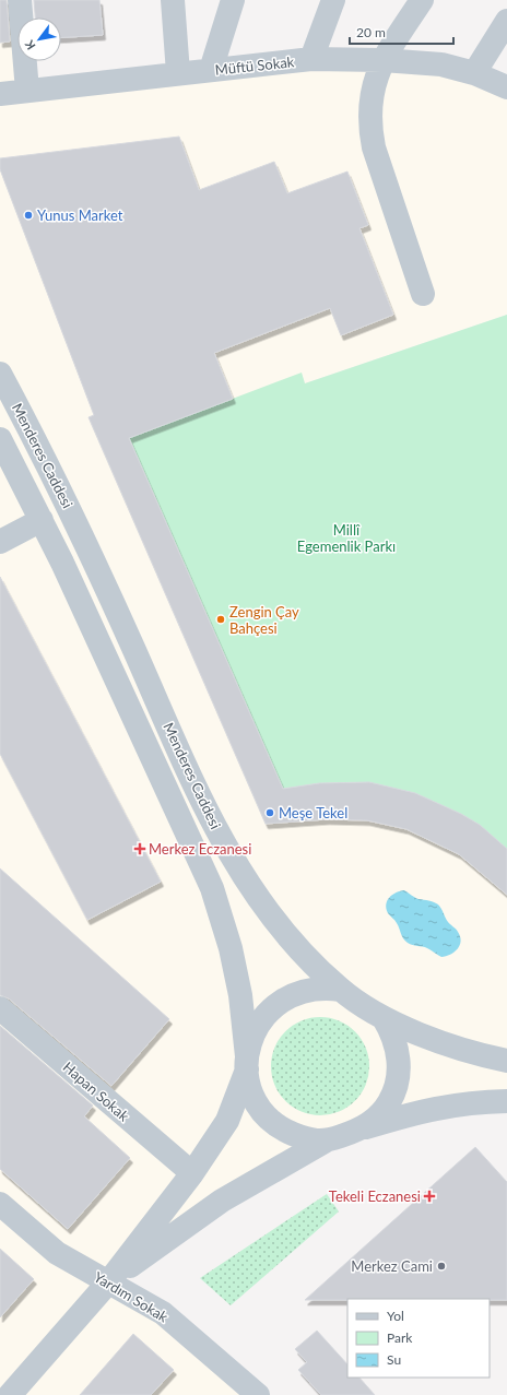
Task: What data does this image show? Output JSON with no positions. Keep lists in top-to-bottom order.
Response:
{
  "streets": {
    "street": [
      "Müftü Sokak",
      "Menderes Caddesi",
      "Hapan Sokak",
      "Yardım Sokak"
    ]
  },
  "parks": ["Millî Egemenlik Parkı"],
  "places": {
    "other": [
      "Yunus Market",
      "Zengin Çay Bahçesi",
      "Meşe Tekel",
      "Merkez Cami"
    ],
    "health": ["Merkez Eczanesi", "Tekeli Eczanesi"]
  },
  "legend": ["Yol", "Park", "Su"],
  "scale_bar": "20 m",
  "north": "bottom left"
}
